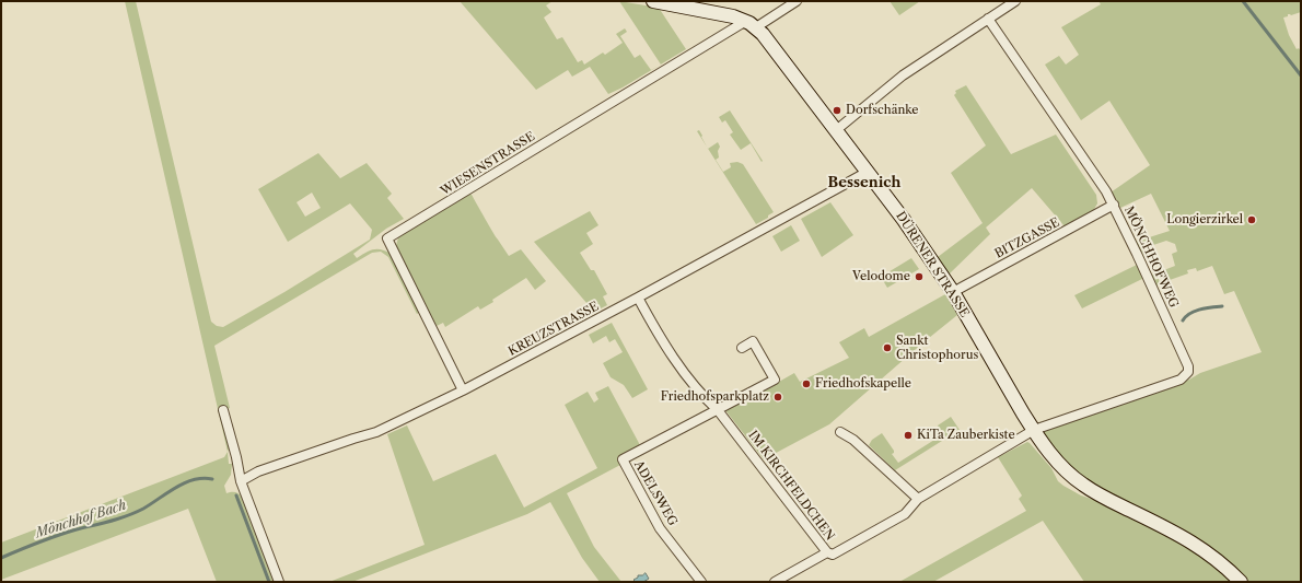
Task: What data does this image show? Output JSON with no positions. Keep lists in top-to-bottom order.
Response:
{
  "streets": {
    "street": [
      "WIESENSTRASSE",
      "BITZGASSE",
      "MÖNCHHOFWEG",
      "DÜRENER STRASSE",
      "KREUZSTRASSE",
      "IM KIRCHFELDCHEN",
      "ADELSWEG"
    ]
  },
  "crossings": [
    ["WIESENSTRASSE", "DÜRENER STRASSE"],
    ["WIESENSTRASSE", "KREUZSTRASSE"],
    ["BITZGASSE", "MÖNCHHOFWEG"],
    ["BITZGASSE", "DÜRENER STRASSE"],
    ["MÖNCHHOFWEG", "DÜRENER STRASSE"],
    ["MÖNCHHOFWEG", "IM KIRCHFELDCHEN"],
    ["DÜRENER STRASSE", "KREUZSTRASSE"],
    ["DÜRENER STRASSE", "IM KIRCHFELDCHEN"],
    ["KREUZSTRASSE", "IM KIRCHFELDCHEN"],
    ["IM KIRCHFELDCHEN", "ADELSWEG"]
  ],
  "districts": ["Bessenich"],
  "water": ["Mönchhof Bach"],
  "places": [
    "Dorfschänke",
    "Longierzirkel",
    "Velodome",
    "Sankt Christophorus",
    "Friedhofskapelle",
    "Friedhofsparkplatz",
    "KiTa Zauberkiste"
  ]
}
